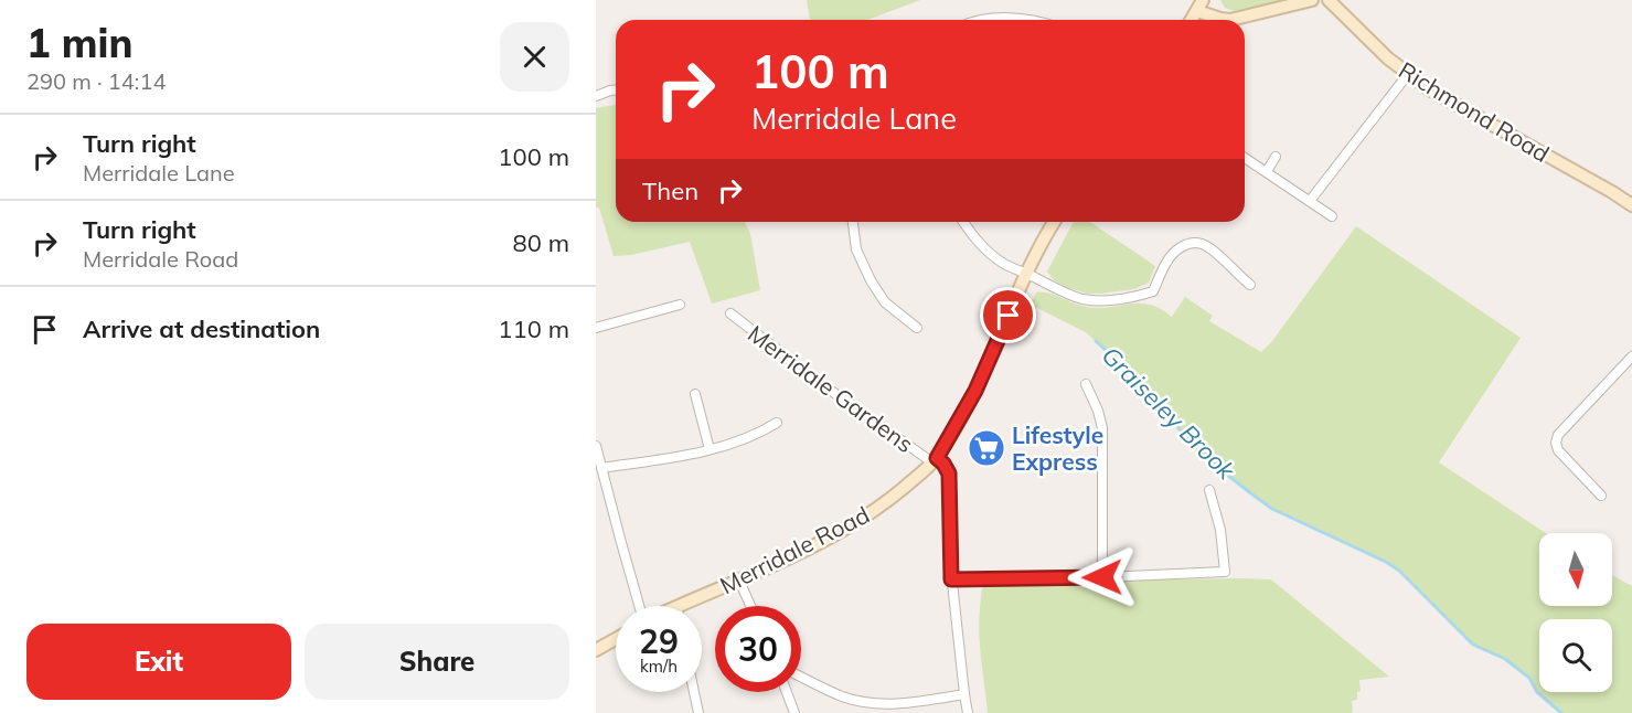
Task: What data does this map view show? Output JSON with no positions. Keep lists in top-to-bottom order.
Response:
{
  "streets": {
    "street": ["Richmond Road", "Merridale Gardens", "Merridale Road"]
  },
  "crossings": [
    ["Merridale Gardens", "Merridale Road"]
  ],
  "water": ["Graiseley Brook"],
  "places": {
    "supermarket": ["Lifestyle Express"]
  },
  "north": "bottom",
  "page": {
    "heading": ["1 min", "290 m · 14:14"],
    "turn": ["100 m", "Merridale Lane"],
    "list": [
      {
        "name": "Turn right",
        "note": "Merridale Lane",
        "value": "100 m"
      },
      {
        "name": "Turn right",
        "note": "Merridale Road",
        "value": "80 m"
      },
      {
        "name": "Arrive at destination",
        "value": "110 m"
      }
    ],
    "then": "Then",
    "speed": "29 km/h",
    "limit": "30",
    "buttons": ["Exit", "Share"]
  }
}
